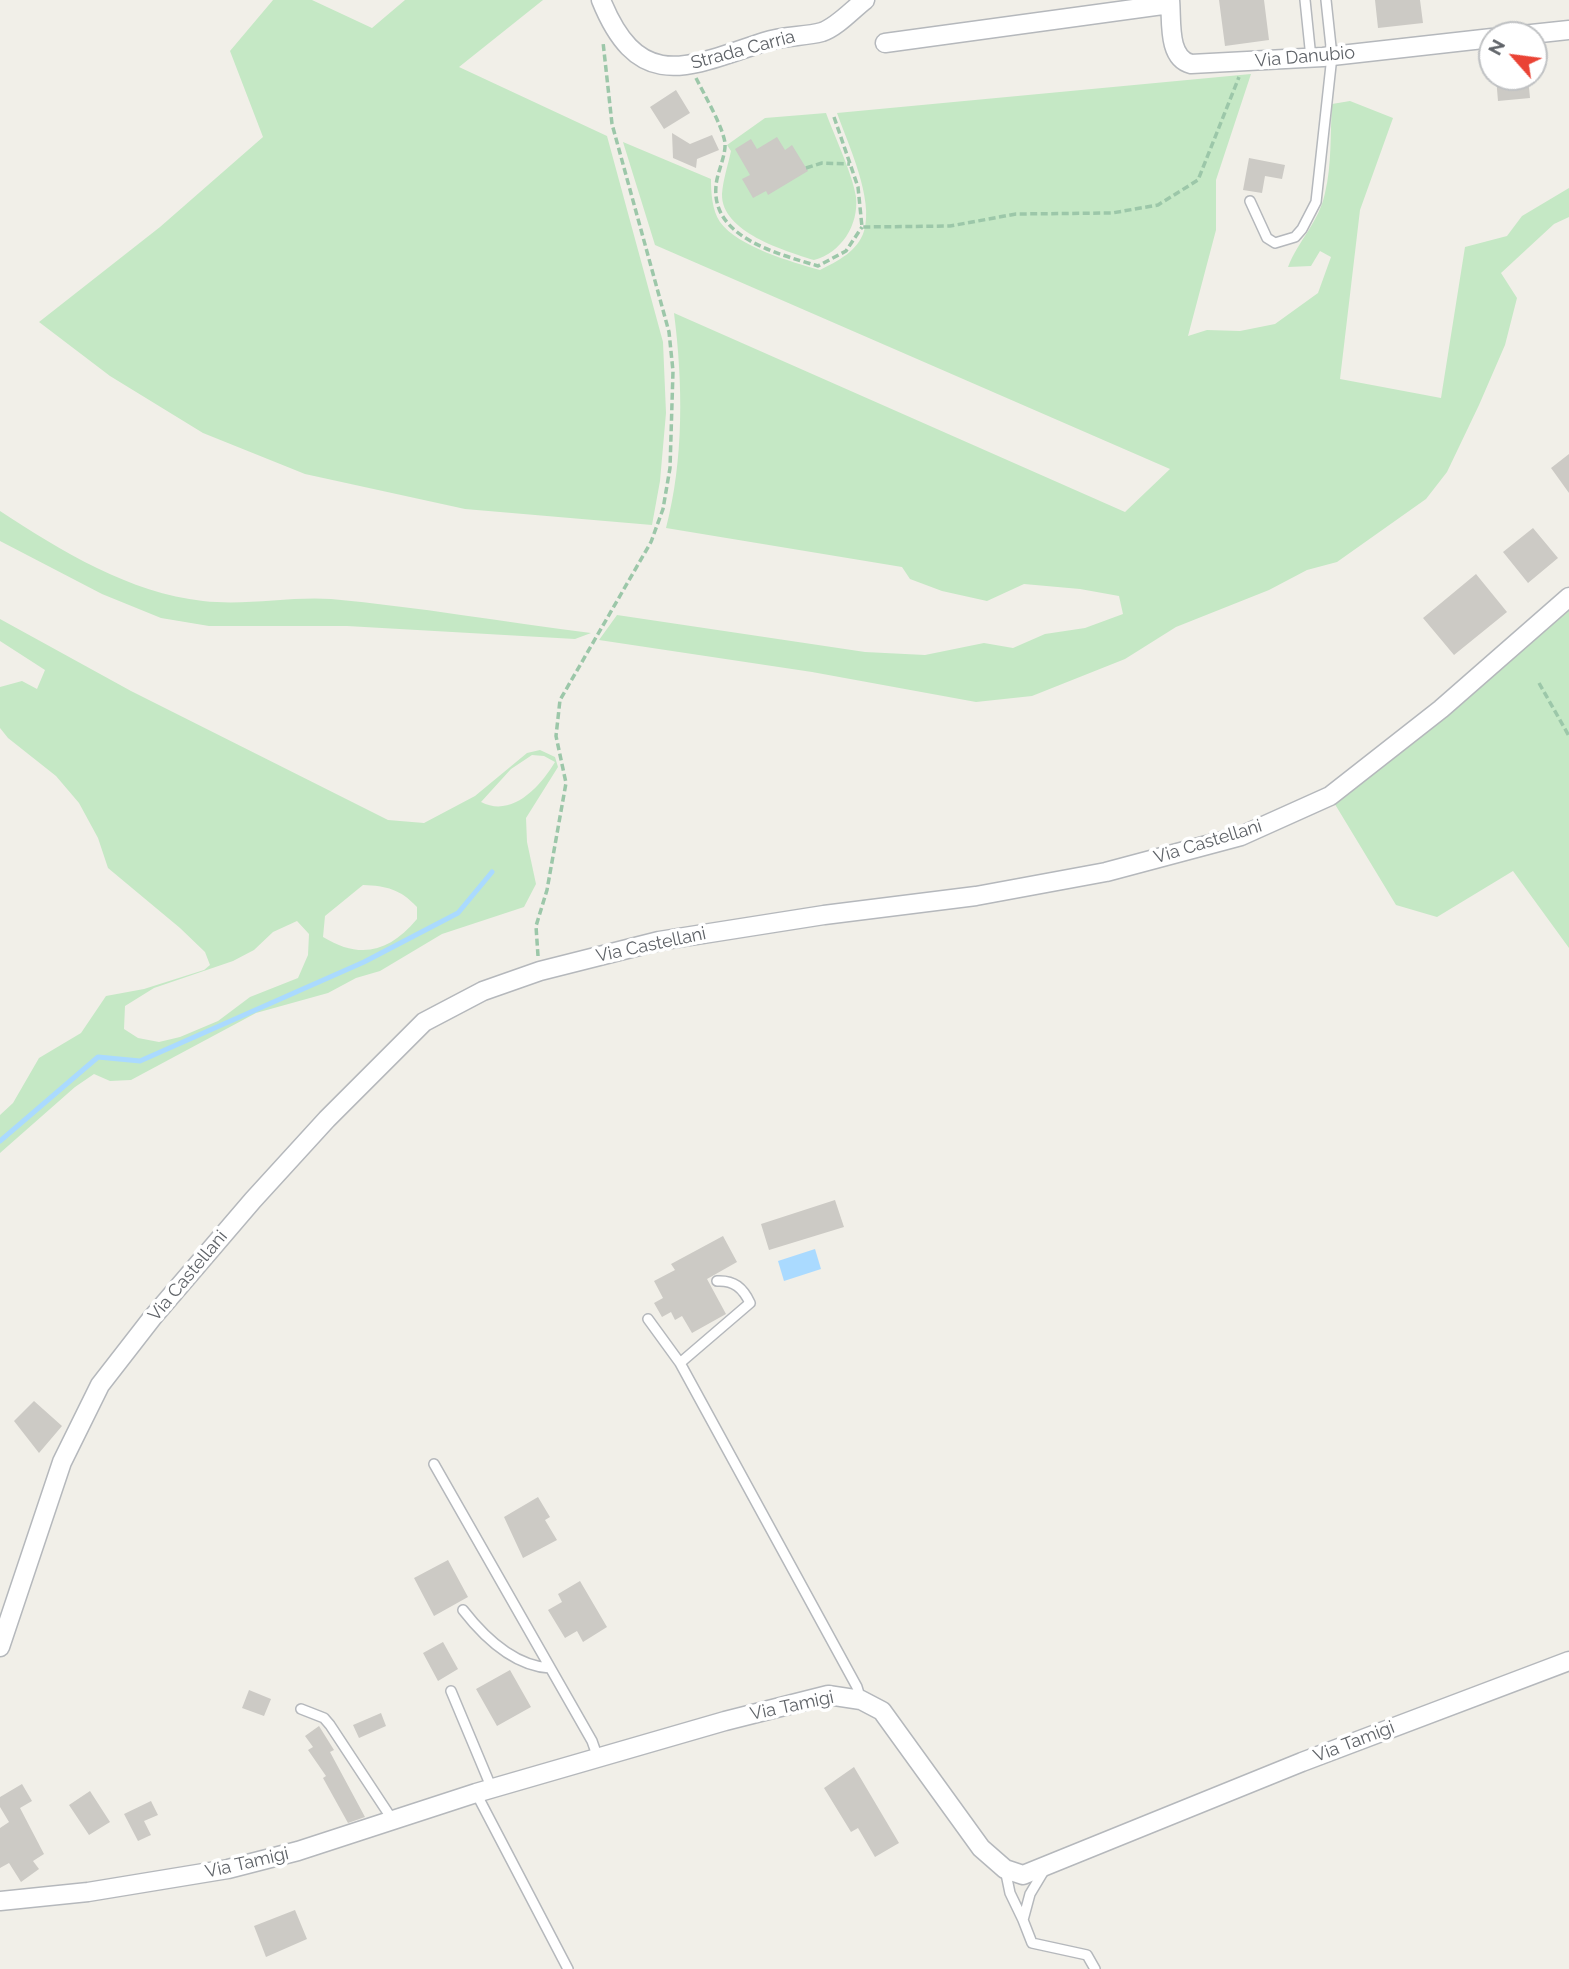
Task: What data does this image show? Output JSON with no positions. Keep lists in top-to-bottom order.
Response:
{
  "streets": {
    "street": [
      "Strada Carria",
      "Via Danubio",
      "Via Castellani",
      "Via Tamigi"
    ]
  },
  "north": "top left"
}
